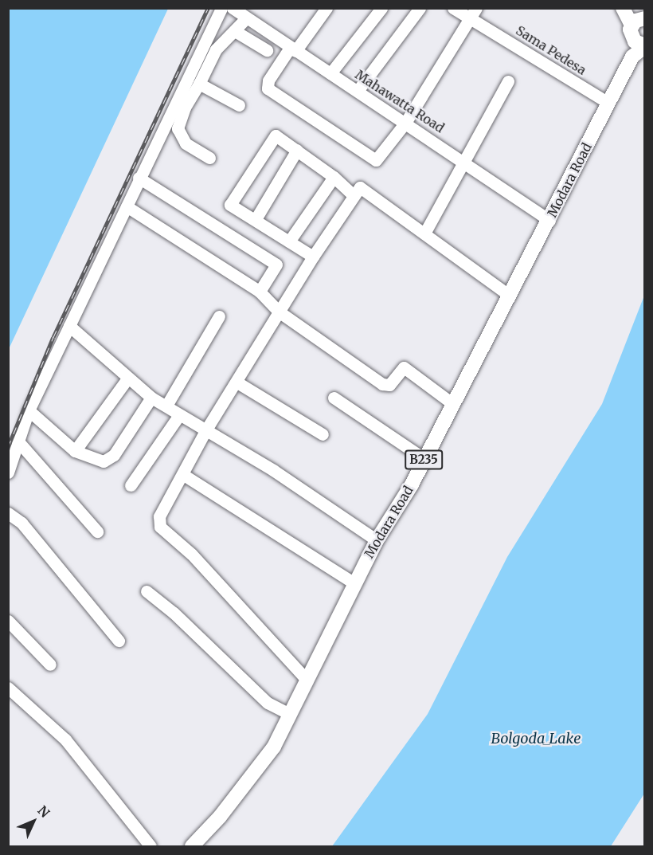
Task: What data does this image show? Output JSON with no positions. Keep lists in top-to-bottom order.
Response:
{
  "streets": {
    "main road": ["Modara Road", "B235"],
    "street": ["Sama Pedesa", "Mahawatta Road"]
  },
  "crossings": [
    ["Sama Pedesa", "Modara Road"],
    ["Mahawatta Road", "Modara Road"]
  ],
  "water": ["Bolgoda_Lake"],
  "north": "top right"
}
